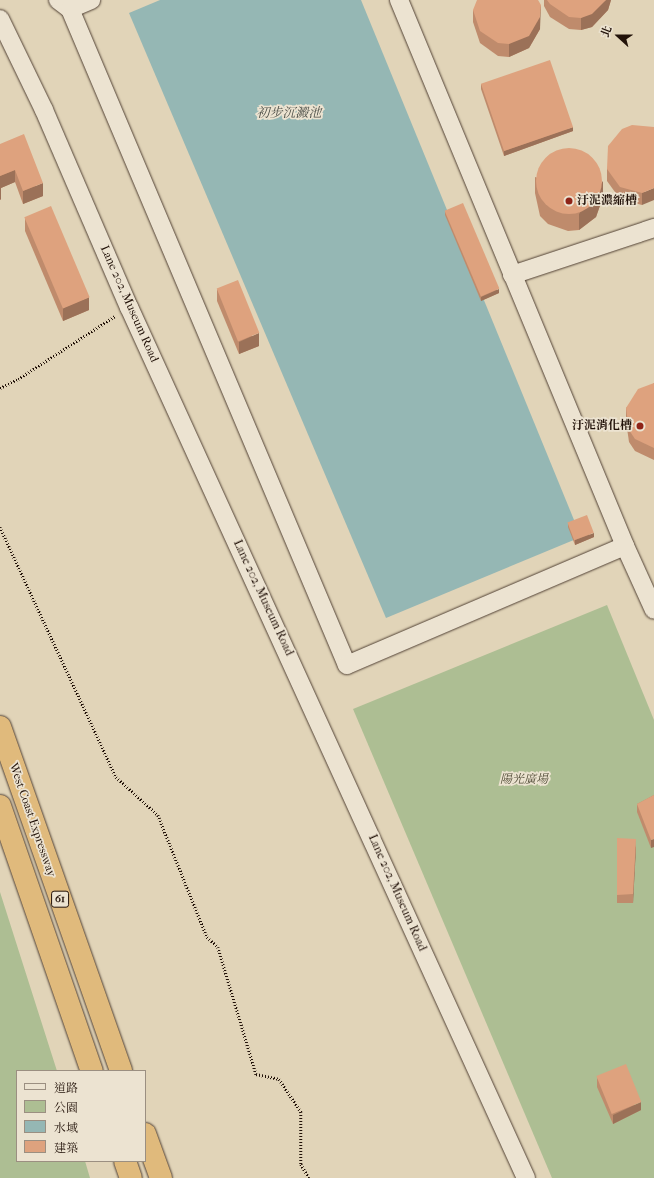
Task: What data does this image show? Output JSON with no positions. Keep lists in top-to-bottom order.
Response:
{
  "streets": {
    "highway": ["West Coast Expressway", "61"],
    "lane": ["Lane 202, Museum Road"]
  },
  "water": ["初步沉澱池"],
  "parks": ["陽光廣場"],
  "places": ["汙泥濃縮槽", "汙泥消化槽"],
  "legend": [
    "道路",
    "公園",
    "水域",
    "建築"
  ],
  "north": "left"
}
